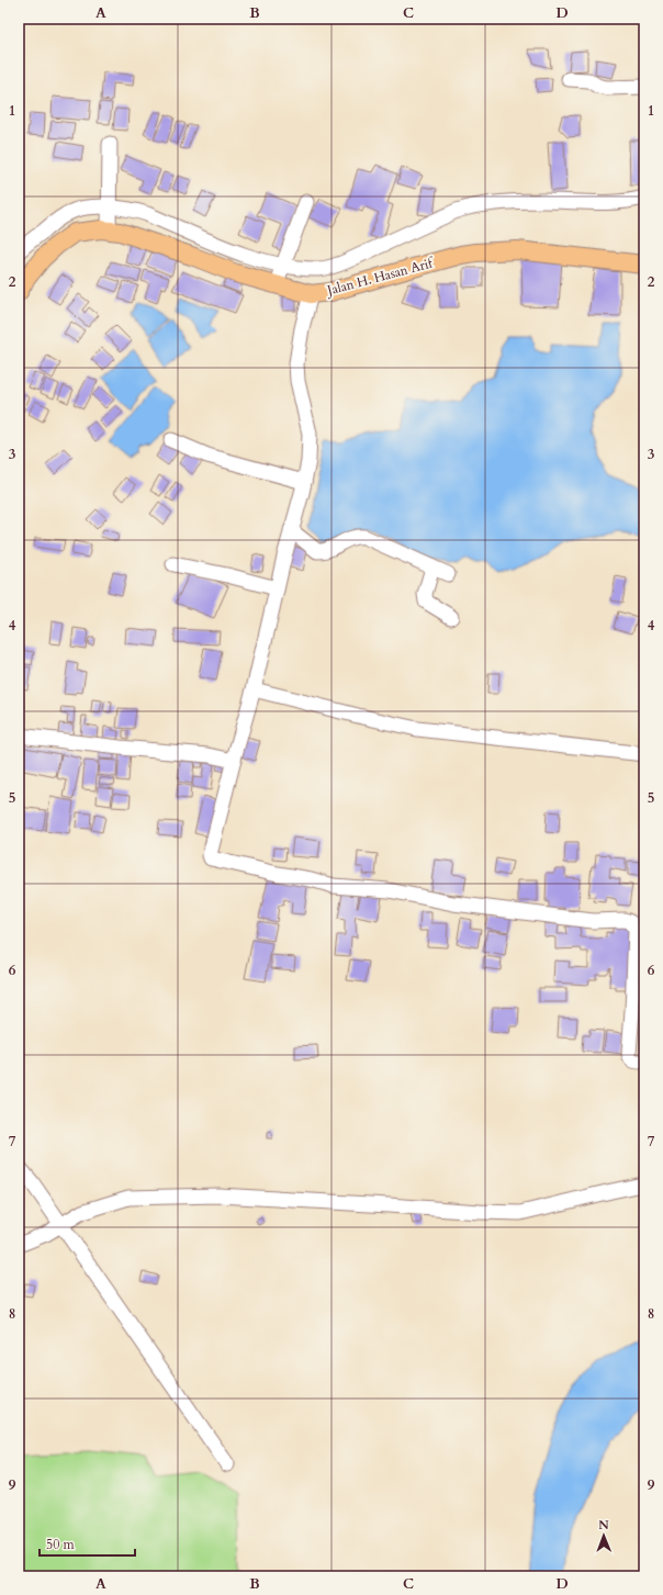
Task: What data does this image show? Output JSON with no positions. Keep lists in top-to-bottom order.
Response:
{
  "streets": {
    "main road": ["Jalan H. Hasan Arif"]
  },
  "scale_bar": "50 m",
  "north": "top",
  "grid": {
    "columns": [
      "A",
      "B",
      "C",
      "D"
    ],
    "rows": [
      "1",
      "2",
      "3",
      "4",
      "5",
      "6",
      "7",
      "8",
      "9"
    ]
  }
}
